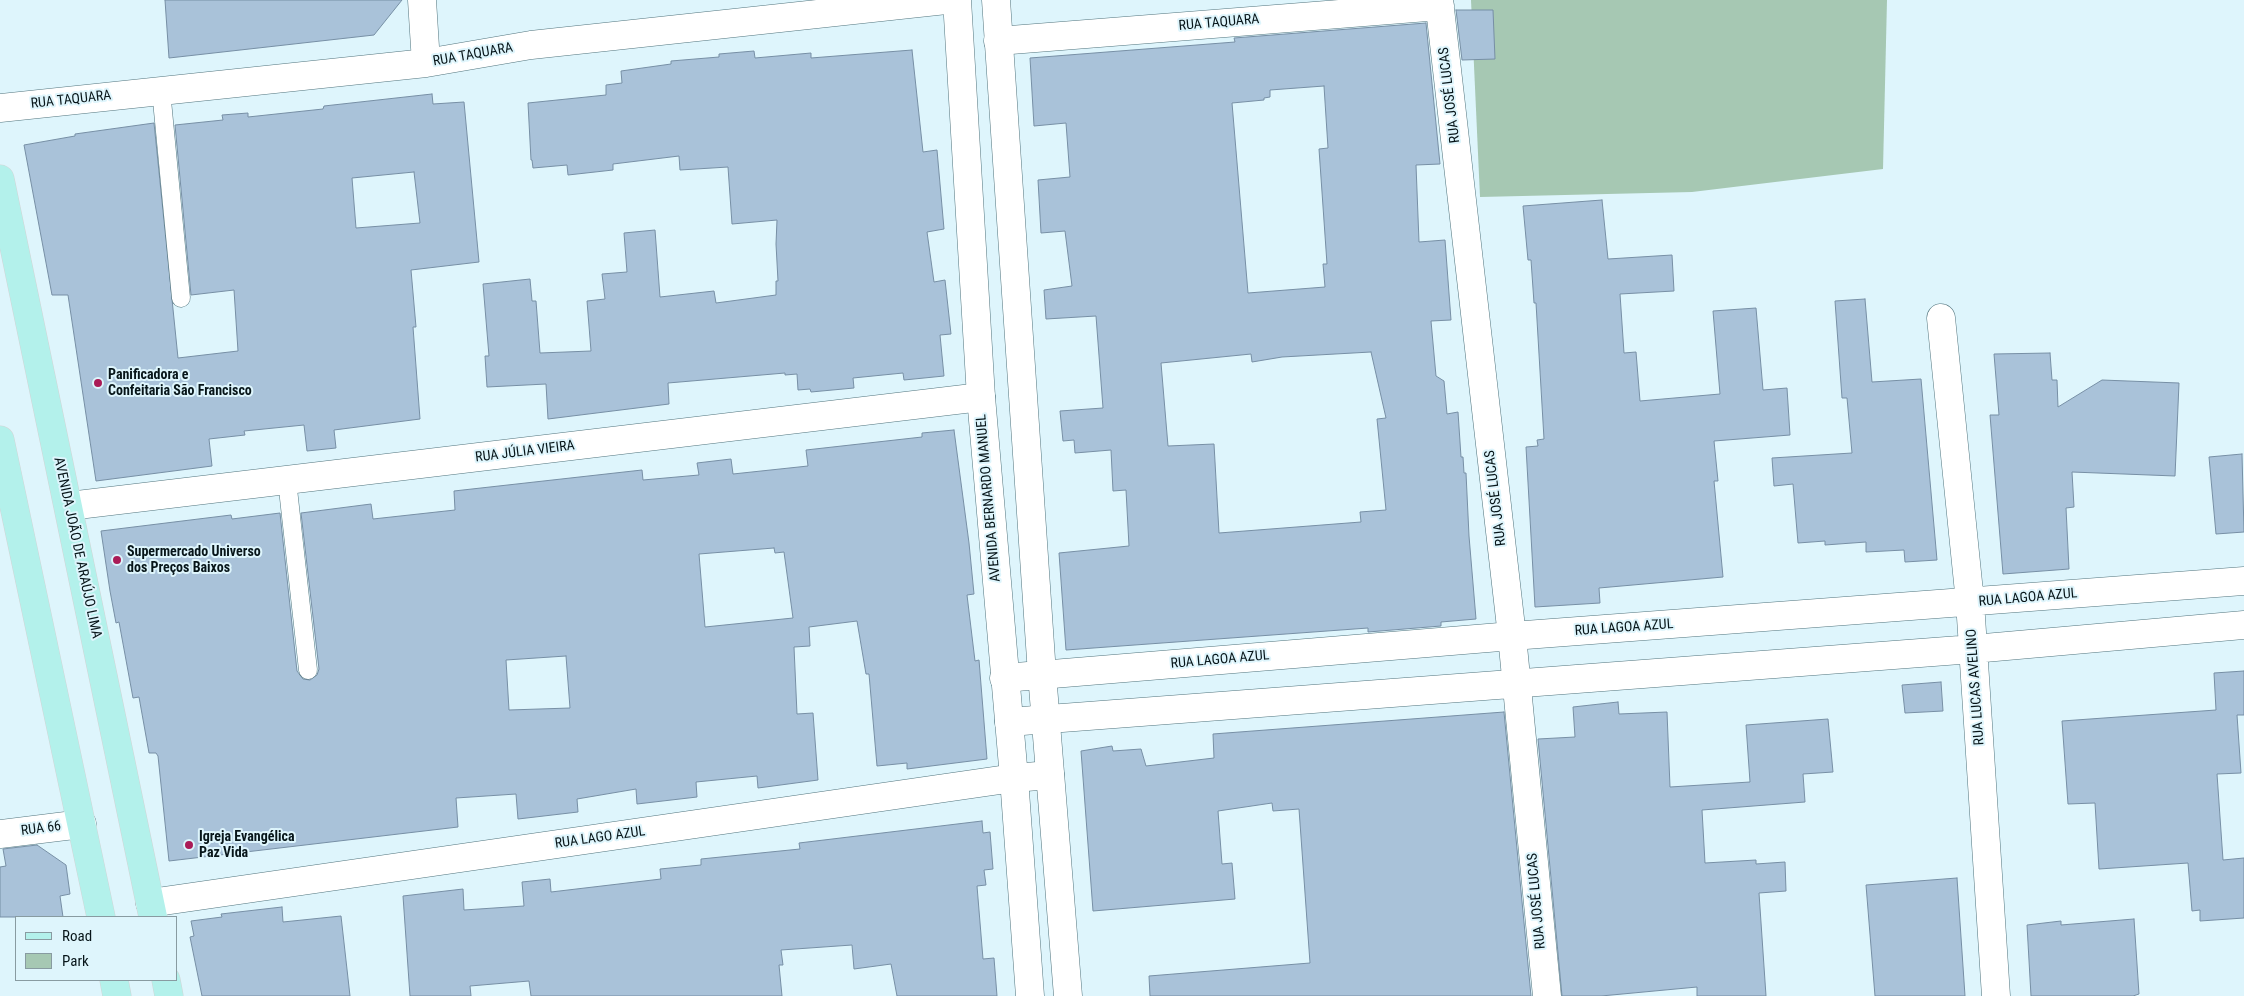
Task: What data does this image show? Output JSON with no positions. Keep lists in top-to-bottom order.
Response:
{
  "streets": {
    "main road": ["AVENIDA JOÃO DE ARAÚJO LIMA"],
    "street": [
      "RUA TAQUARA",
      "RUA JOSÉ LUCAS",
      "RUA JÚLIA VIEIRA",
      "AVENIDA BERNARDO MANUEL",
      "RUA LAGOA AZUL",
      "RUA LUCAS AVELINO",
      "RUA 66",
      "RUA LAGO AZUL"
    ]
  },
  "crossings": [
    ["RUA TAQUARA", "RUA JOSÉ LUCAS"],
    ["RUA JOSÉ LUCAS", "RUA LAGOA AZUL"],
    ["RUA JÚLIA VIEIRA", "AVENIDA BERNARDO MANUEL"],
    ["RUA JÚLIA VIEIRA", "AVENIDA JOÃO DE ARAÚJO LIMA"],
    ["AVENIDA BERNARDO MANUEL", "RUA LAGOA AZUL"],
    ["AVENIDA BERNARDO MANUEL", "RUA LAGO AZUL"],
    ["AVENIDA JOÃO DE ARAÚJO LIMA", "RUA LAGO AZUL"],
    ["RUA LAGOA AZUL", "RUA LUCAS AVELINO"]
  ],
  "places": ["Panificadora e Confeitaria São Francisco", "Supermercado Universo dos Preços Baixos", "Igreja Evangélica Paz Vida"],
  "legend": ["Road", "Park"]
}
